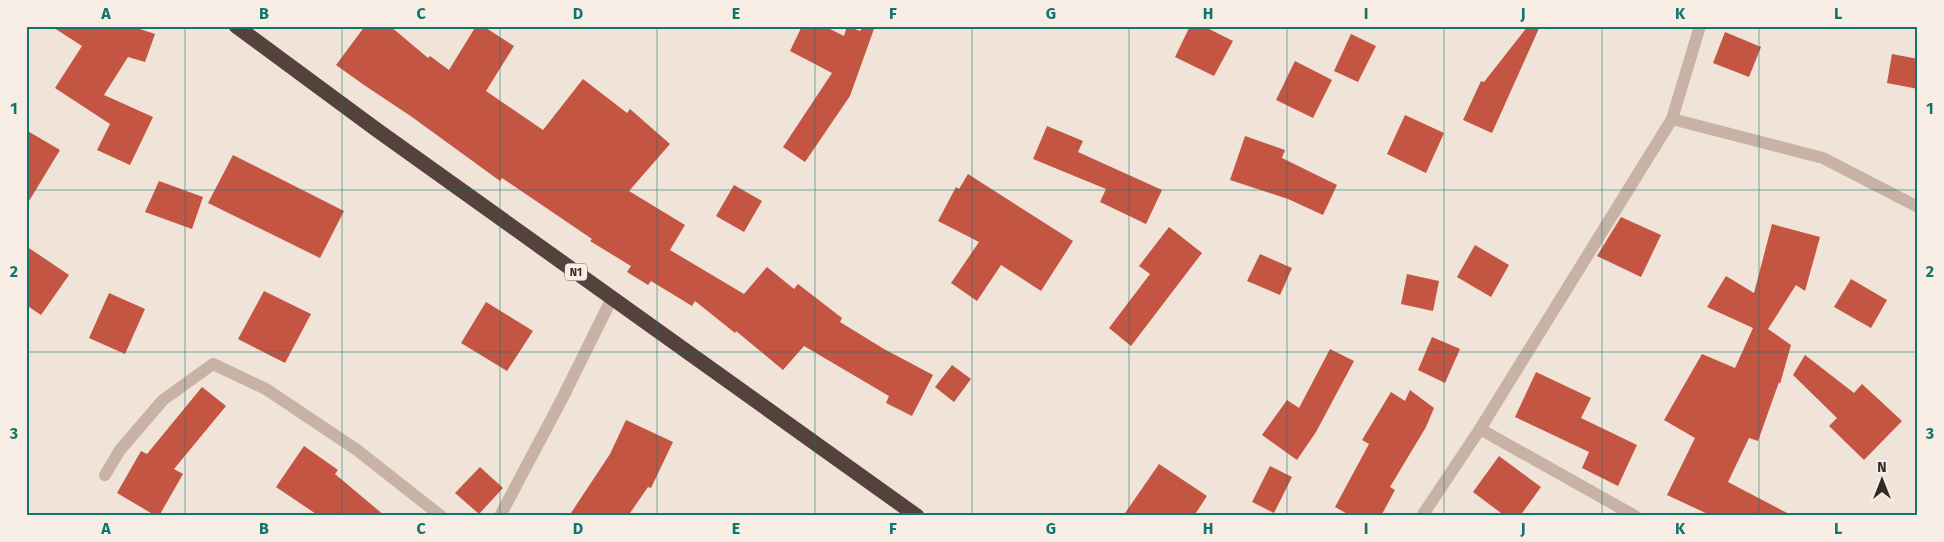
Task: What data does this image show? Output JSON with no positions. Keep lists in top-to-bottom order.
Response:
{
  "streets": {
    "highway": ["N1"]
  },
  "north": "top",
  "grid": {
    "columns": [
      "A",
      "B",
      "C",
      "D",
      "E",
      "F",
      "G",
      "H",
      "I",
      "J",
      "K",
      "L"
    ],
    "rows": ["1", "2", "3"]
  }
}
